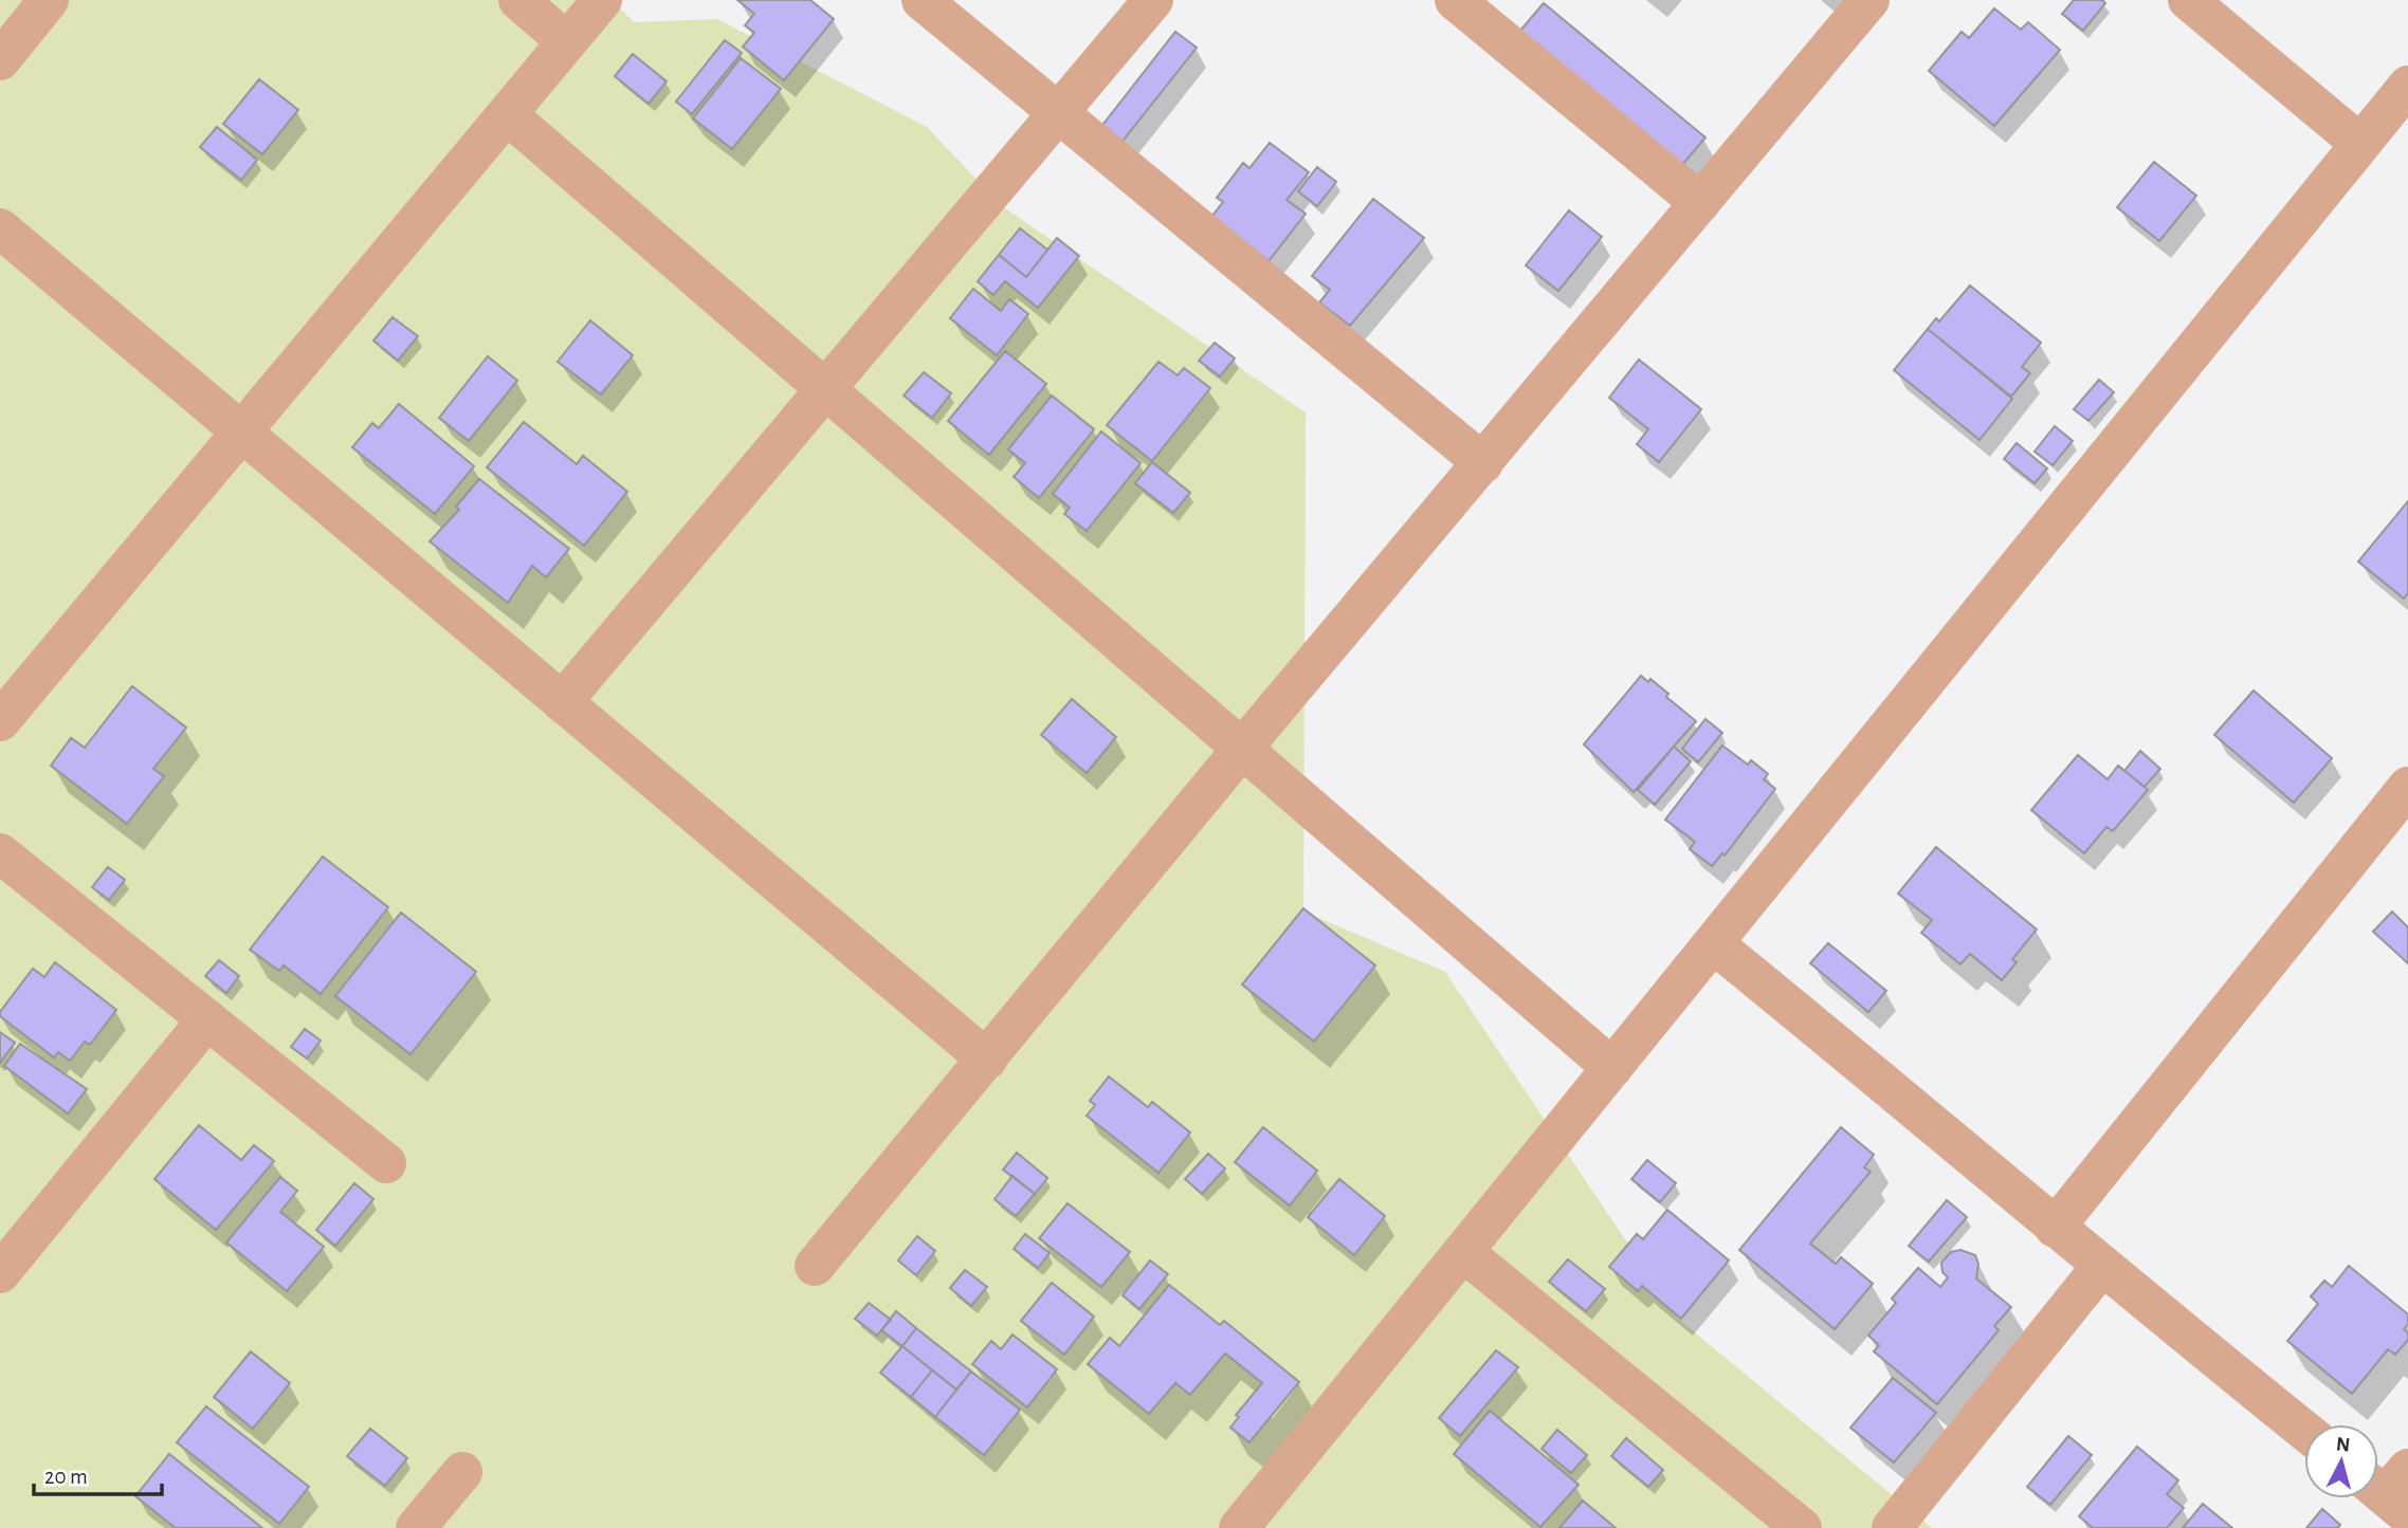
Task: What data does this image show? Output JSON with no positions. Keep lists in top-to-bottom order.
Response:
{
  "scale_bar": "20 m",
  "north": "top"
}
